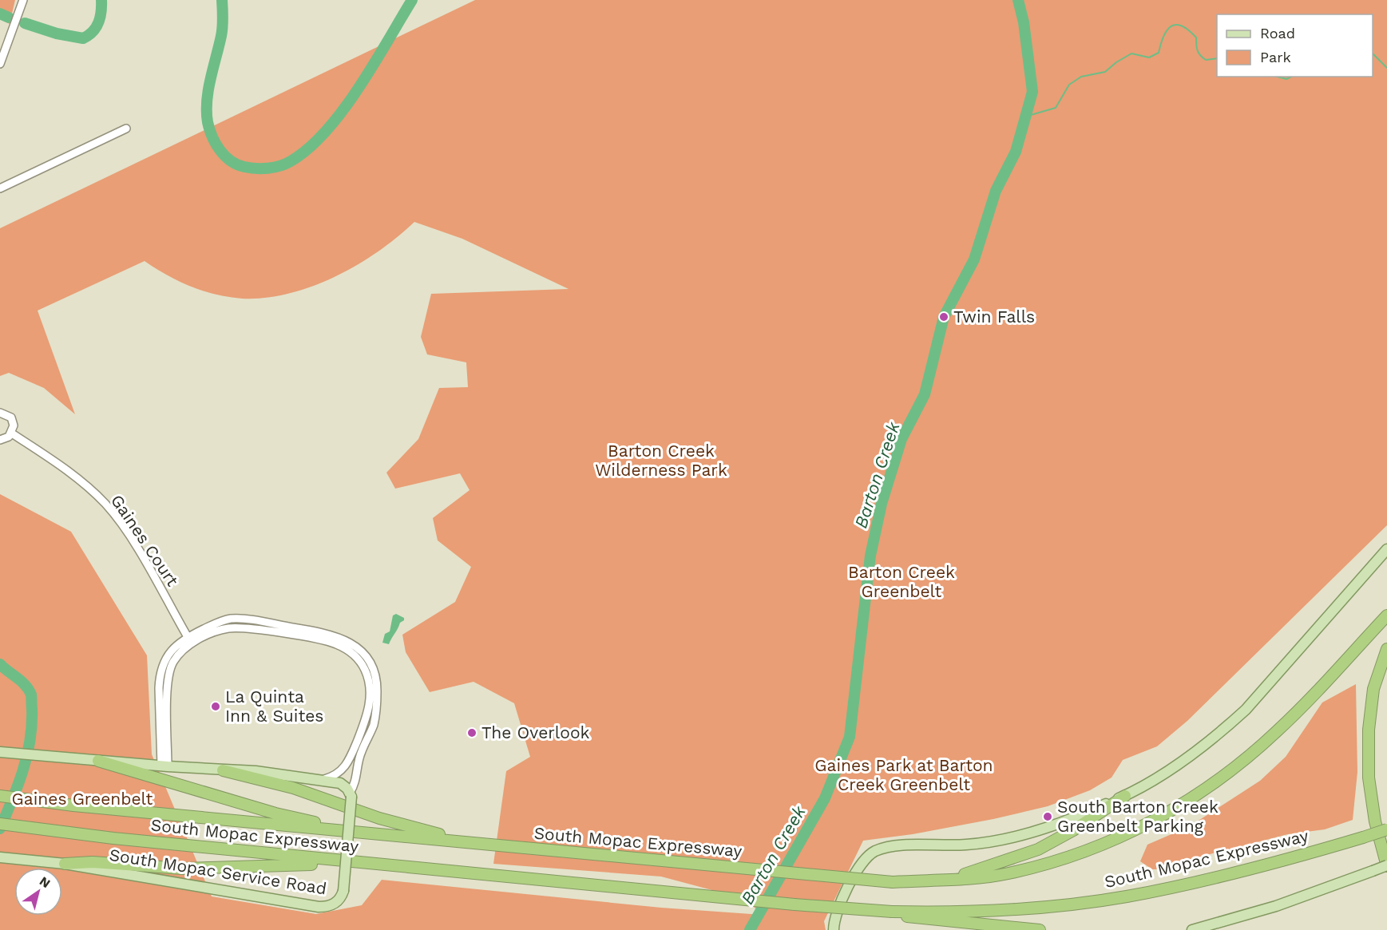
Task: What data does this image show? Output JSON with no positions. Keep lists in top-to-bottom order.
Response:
{
  "streets": {
    "highway": ["South Mopac Expressway"],
    "main road": ["South Mopac Service Road"],
    "street": ["Gaines Court"]
  },
  "water": ["Barton Creek"],
  "parks": [
    "Barton Creek Wilderness Park",
    "Barton Creek Greenbelt",
    "Gaines Park at Barton Creek Greenbelt",
    "Gaines Greenbelt"
  ],
  "places": [
    "Twin Falls",
    "La Quinta Inn & Suites",
    "The Overlook",
    "South Barton Creek Greenbelt Parking"
  ],
  "legend": ["Road", "Park"],
  "north": "top right"
}
